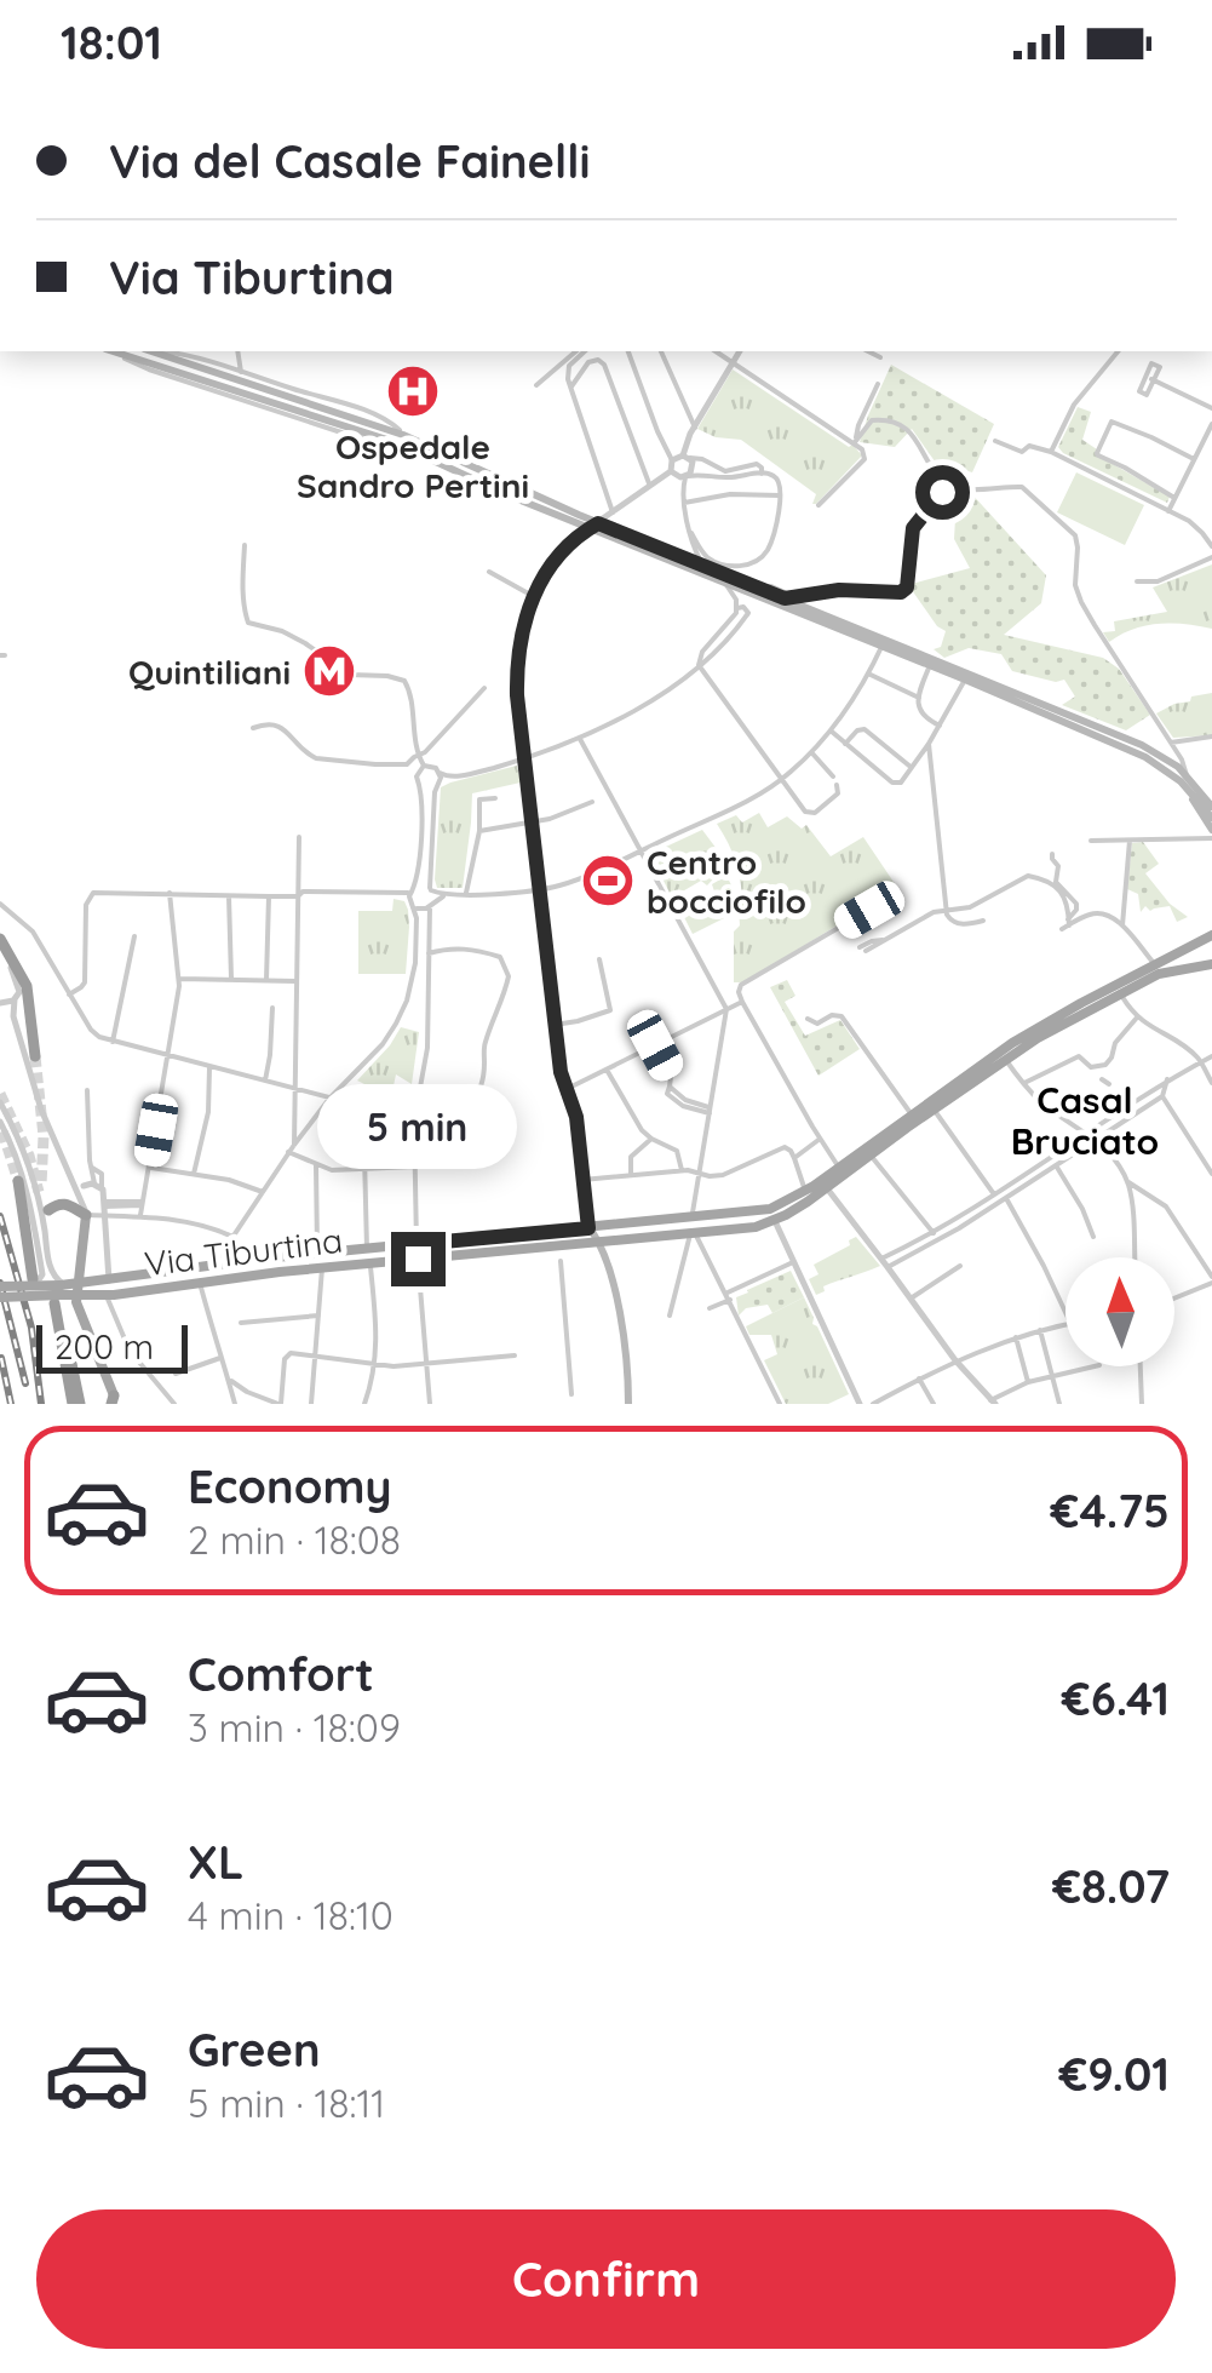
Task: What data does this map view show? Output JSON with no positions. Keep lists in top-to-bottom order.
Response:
{
  "streets": {
    "main road": ["Via Tiburtina"]
  },
  "districts": ["Casal Bruciato"],
  "places": {
    "hospital": ["Ospedale Sandro Pertini"],
    "metro station": ["Quintiliani"],
    "sports": ["Centro bocciofilo"]
  },
  "scale_bar": "200 m",
  "north": "top",
  "page": {
    "status": "18:01",
    "banner": ["Via del Casale Fainelli", "Via Tiburtina"],
    "bubble": "5 min",
    "scale": "200 m",
    "list": [
      {
        "name": "Economy",
        "note": "2 min · 18:08",
        "value": "€4.75"
      },
      {
        "name": "Comfort",
        "note": "3 min · 18:09",
        "value": "€6.41"
      },
      {
        "name": "XL",
        "note": "4 min · 18:10",
        "value": "€8.07"
      },
      {
        "name": "Green",
        "note": "5 min · 18:11",
        "value": "€9.01"
      }
    ],
    "buttons": "Confirm"
  }
}
